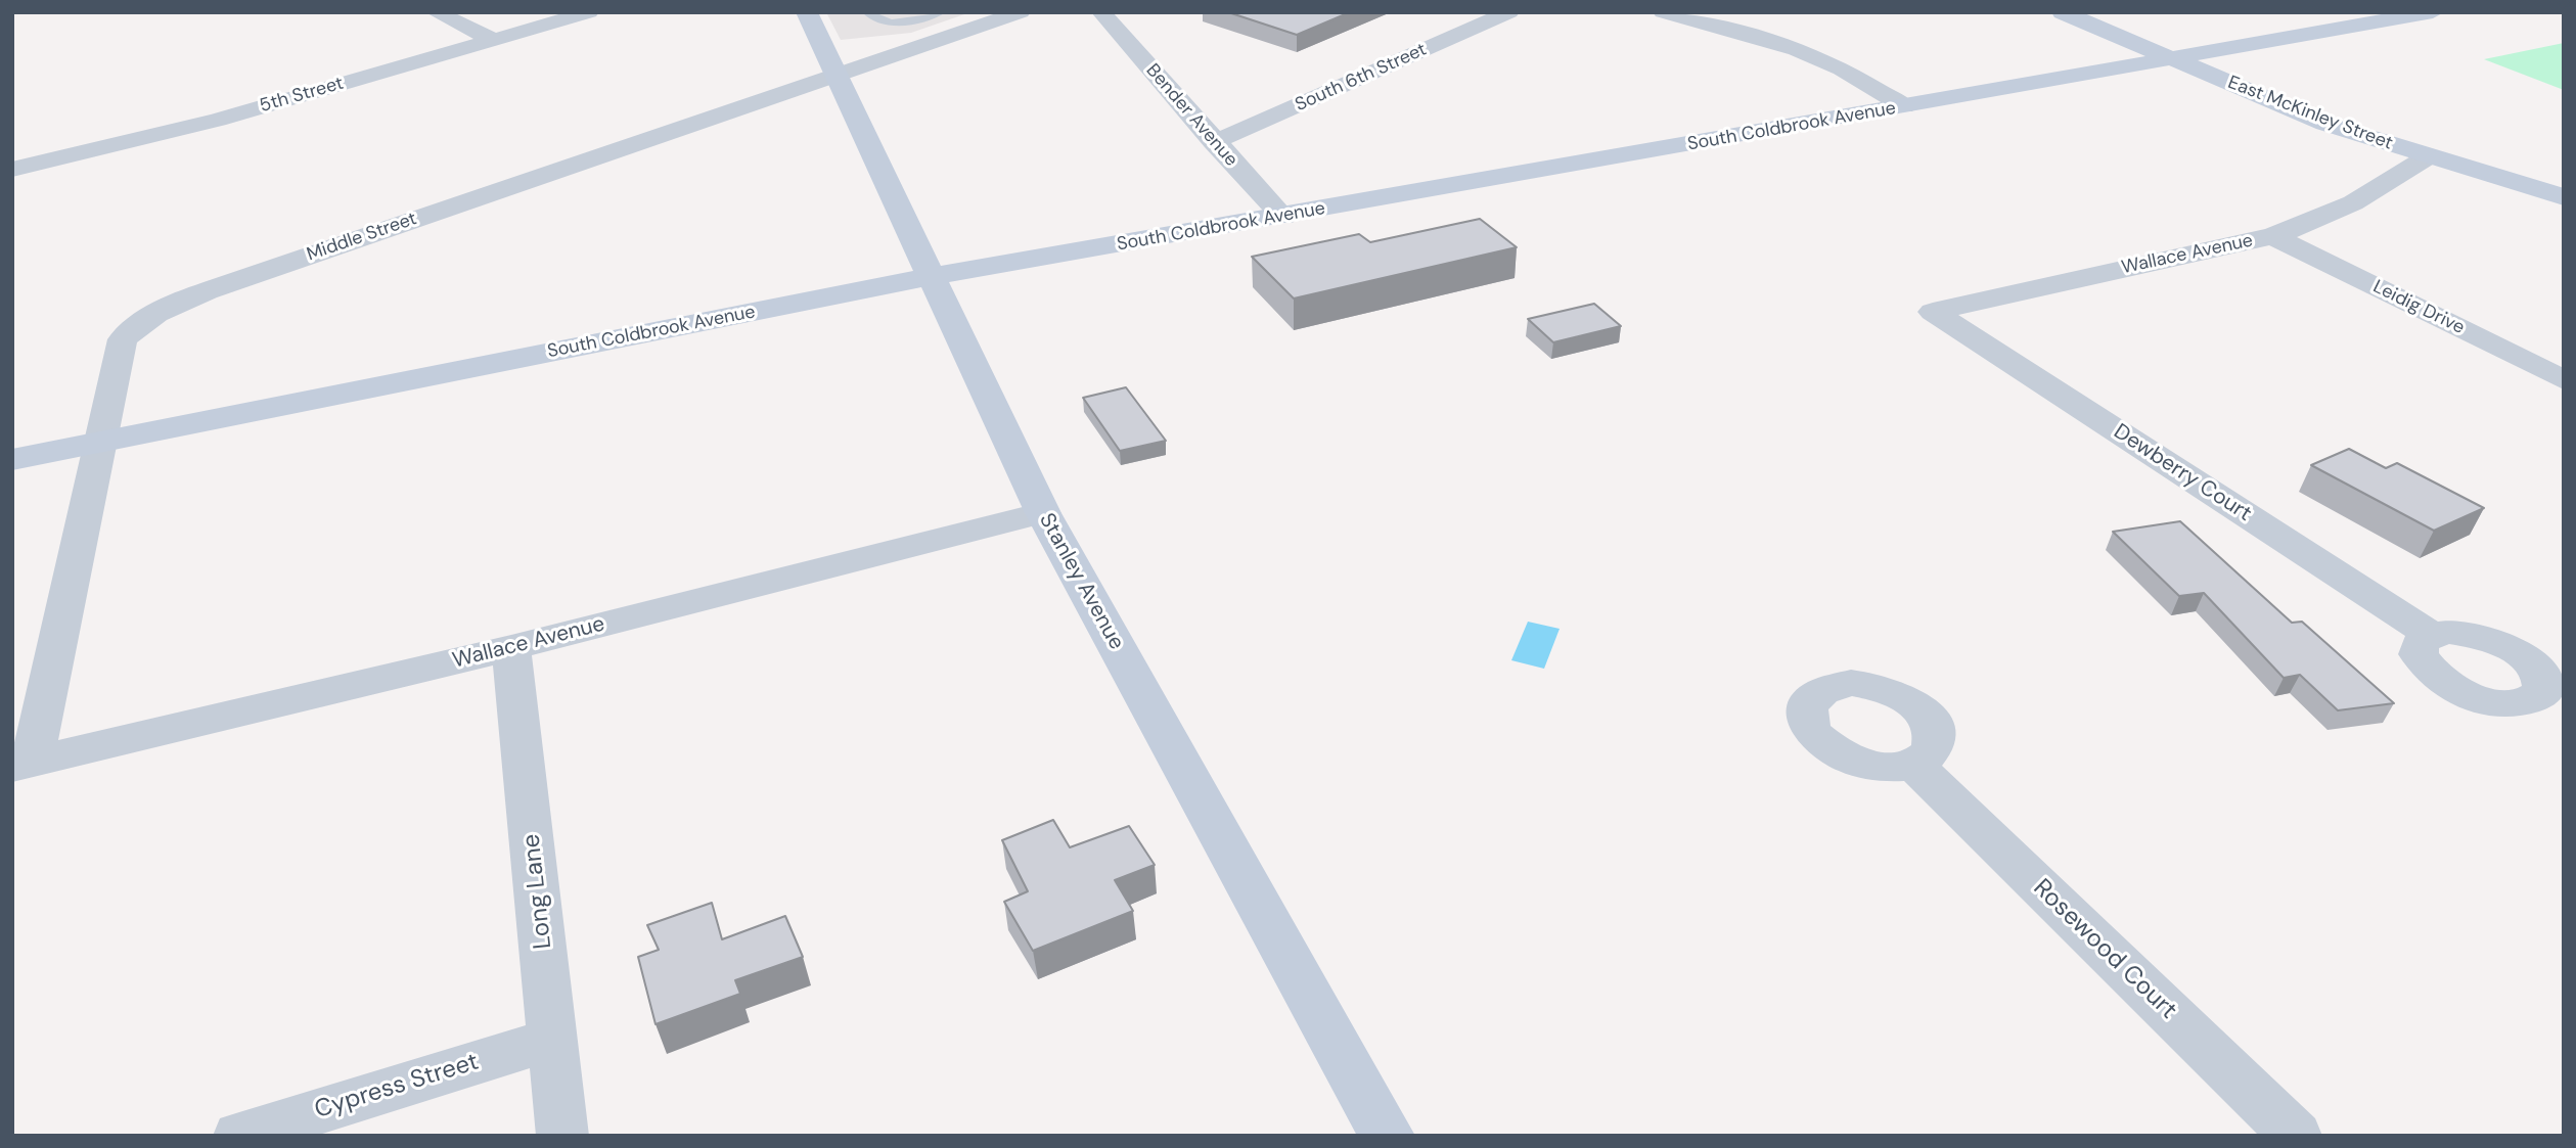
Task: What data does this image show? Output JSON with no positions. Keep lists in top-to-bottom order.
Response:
{
  "streets": {
    "street": [
      "South 6th Street",
      "5th Street",
      "East McKinley Street",
      "Bender Avenue",
      "South Coldbrook Avenue",
      "Middle Street",
      "Wallace Avenue",
      "Leidig Drive",
      "Dewberry Court",
      "Stanley Avenue",
      "Long Lane",
      "Rosewood Court",
      "Cypress Street"
    ]
  },
  "crossings": [
    ["South 6th Street", "Bender Avenue"],
    ["East McKinley Street", "South Coldbrook Avenue"],
    ["East McKinley Street", "Wallace Avenue"],
    ["Bender Avenue", "South Coldbrook Avenue"],
    ["South Coldbrook Avenue", "Middle Street"],
    ["South Coldbrook Avenue", "Stanley Avenue"],
    ["Middle Street", "Wallace Avenue"],
    ["Middle Street", "Stanley Avenue"],
    ["Wallace Avenue", "Leidig Drive"],
    ["Wallace Avenue", "Dewberry Court"],
    ["Wallace Avenue", "Stanley Avenue"],
    ["Wallace Avenue", "Long Lane"],
    ["Long Lane", "Cypress Street"]
  ]
}
